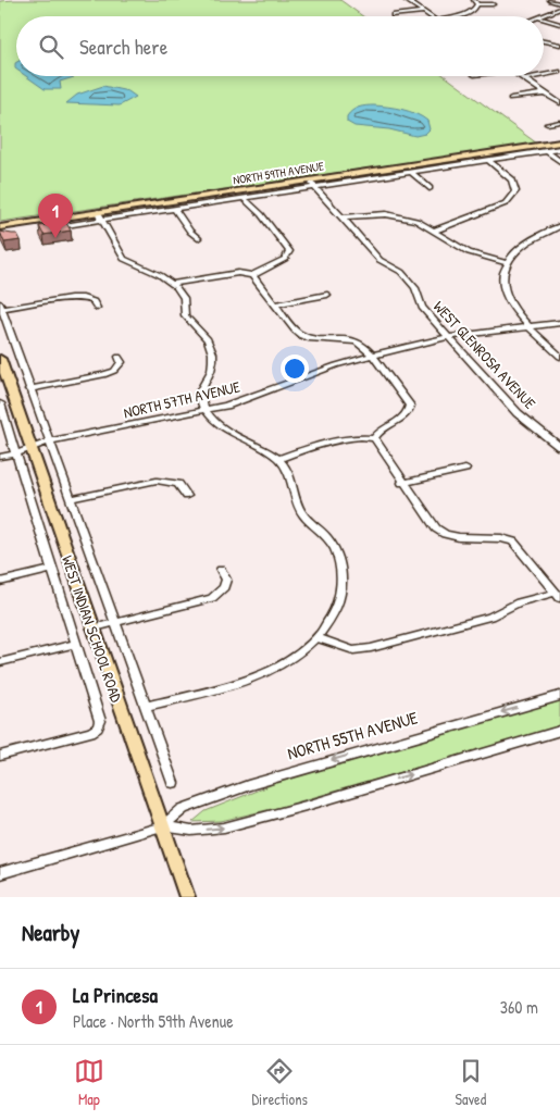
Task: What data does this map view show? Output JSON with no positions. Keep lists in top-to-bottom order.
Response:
{
  "streets": {
    "main road": ["NORTH 59TH AVENUE", "WEST INDIAN SCHOOL ROAD"],
    "street": ["WEST GLENROSA AVENUE", "NORTH 57TH AVENUE", "NORTH 55TH AVENUE"]
  },
  "crossings": [
    ["NORTH 59TH AVENUE", "WEST GLENROSA AVENUE"],
    ["WEST GLENROSA AVENUE", "NORTH 57TH AVENUE"],
    ["NORTH 57TH AVENUE", "WEST INDIAN SCHOOL ROAD"],
    ["WEST INDIAN SCHOOL ROAD", "NORTH 55TH AVENUE"]
  ],
  "page": {
    "search": "Search here",
    "pins": "1",
    "heading": "Nearby",
    "list": [
      {
        "mark": "1",
        "name": "La Princesa",
        "note": "Place · North 59th Avenue",
        "value": "360 m"
      }
    ],
    "nav": ["Map", "Directions", "Saved"]
  }
}
